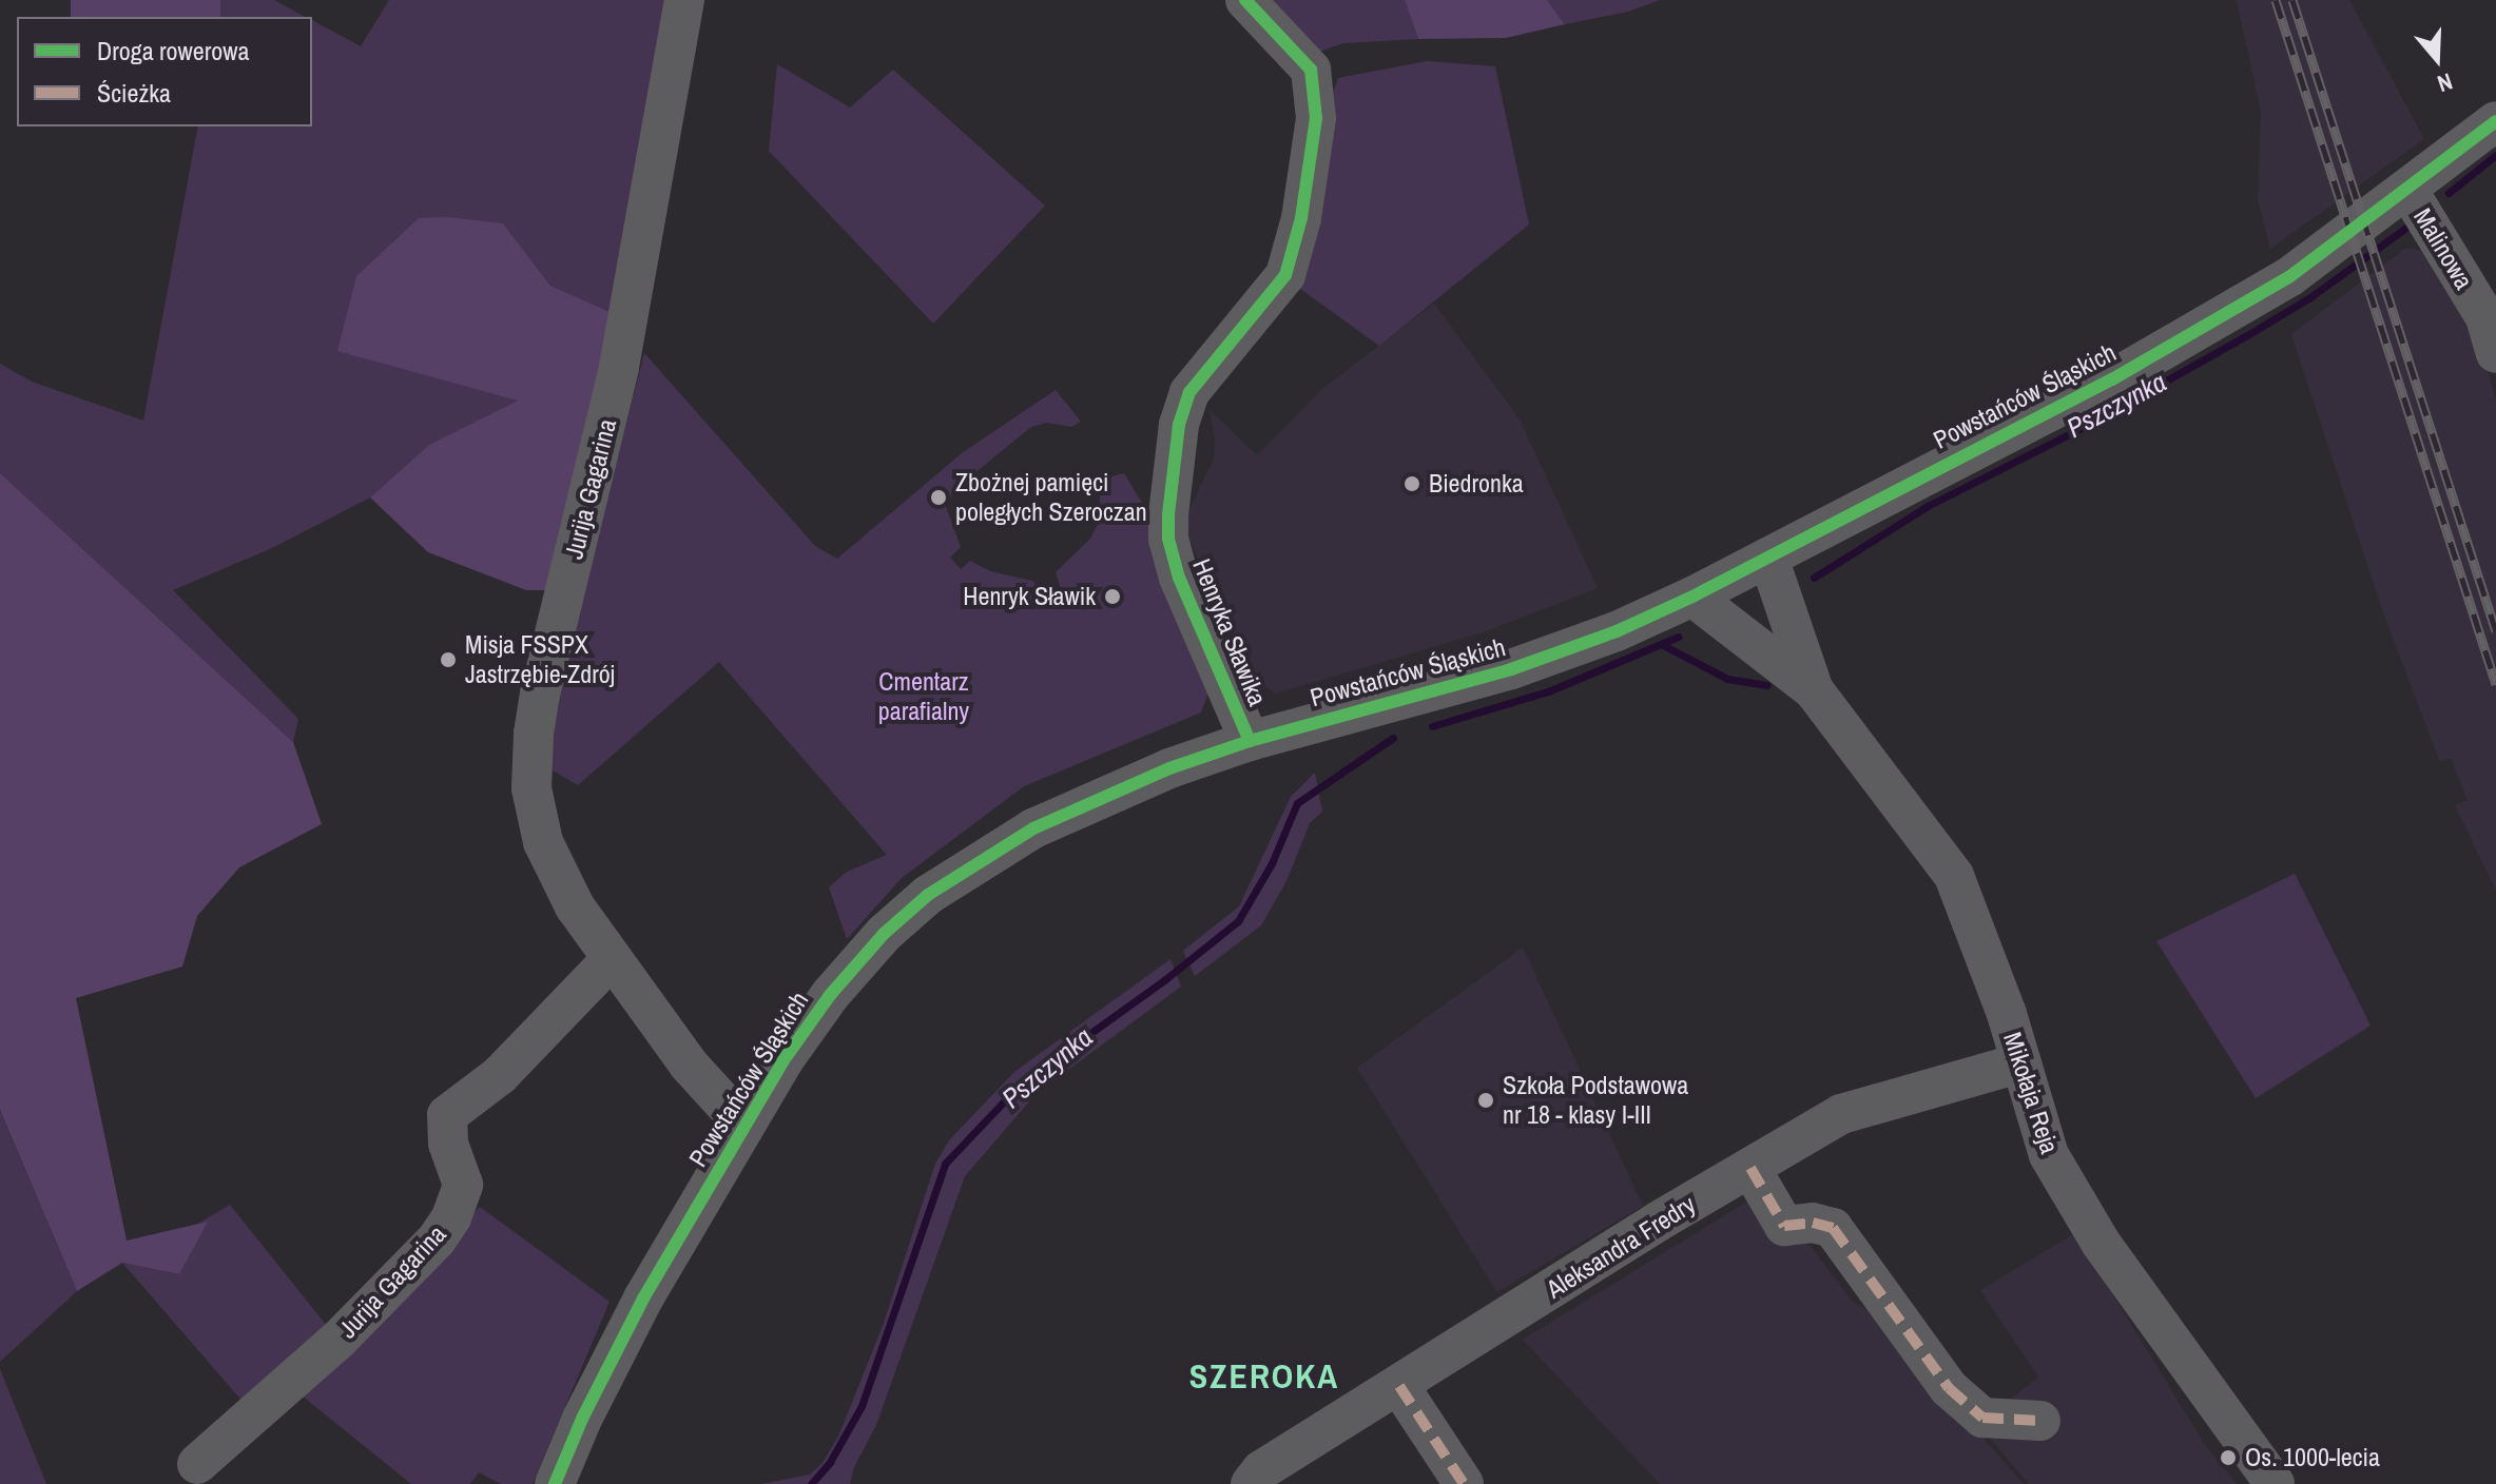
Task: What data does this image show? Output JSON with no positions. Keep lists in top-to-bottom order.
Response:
{
  "streets": {
    "street": [
      "Malinowa",
      "Powstańców Śląskich",
      "Jurija Gagarina",
      "Henryka Sławika",
      "Mikołaja Reja",
      "Aleksandra Fredry"
    ]
  },
  "crossings": [
    ["Malinowa", "Powstańców Śląskich"],
    ["Powstańców Śląskich", "Jurija Gagarina"],
    ["Powstańców Śląskich", "Henryka Sławika"],
    ["Powstańców Śląskich", "Mikołaja Reja"],
    ["Mikołaja Reja", "Aleksandra Fredry"]
  ],
  "districts": ["SZEROKA"],
  "water": ["Pszczynka"],
  "parks": ["Cmentarz parafialny"],
  "places": [
    "Biedronka",
    "Zbożnej pamięci poległych Szeroczan",
    "Henryk Sławik",
    "Misja FSSPX Jastrzębie-Zdrój",
    "Szkoła Podstawowa nr 18 - klasy I-III",
    "Os. 1000-lecia"
  ],
  "legend": ["Droga rowerowa", "Ścieżka"],
  "north": "bottom"
}
